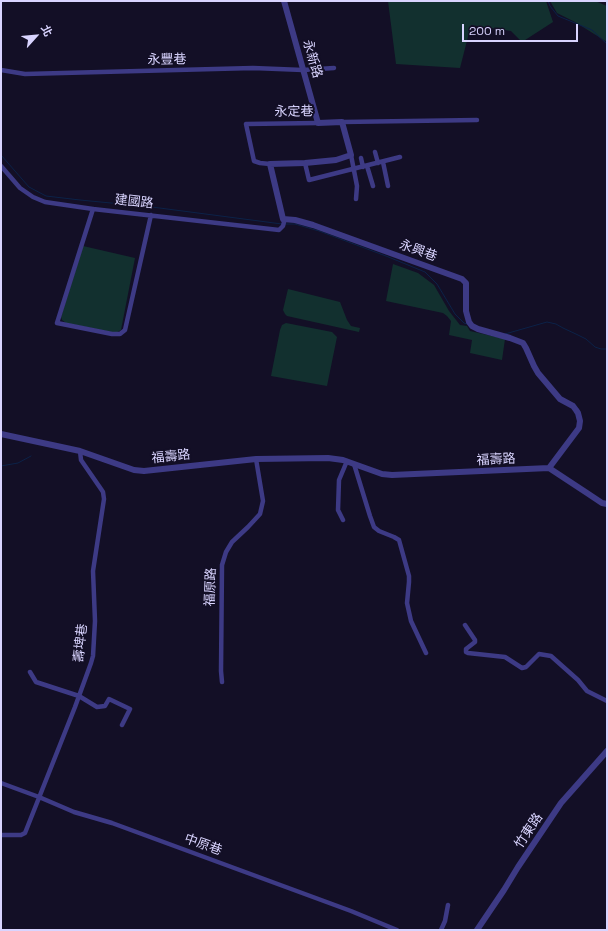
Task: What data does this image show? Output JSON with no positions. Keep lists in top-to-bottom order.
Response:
{
  "streets": {
    "street": [
      "永新路",
      "永豐巷",
      "永定巷",
      "建國路",
      "永興巷",
      "福壽路",
      "福原路",
      "壽埤巷",
      "竹東路",
      "中原巷"
    ]
  },
  "crossings": [
    ["永新路", "永豐巷"],
    ["永新路", "永定巷"],
    ["建國路", "永興巷"],
    ["永興巷", "福壽路"],
    ["福壽路", "福原路"],
    ["福壽路", "壽埤巷"],
    ["壽埤巷", "中原巷"]
  ],
  "scale_bar": "200 m",
  "north": "top right"
}
